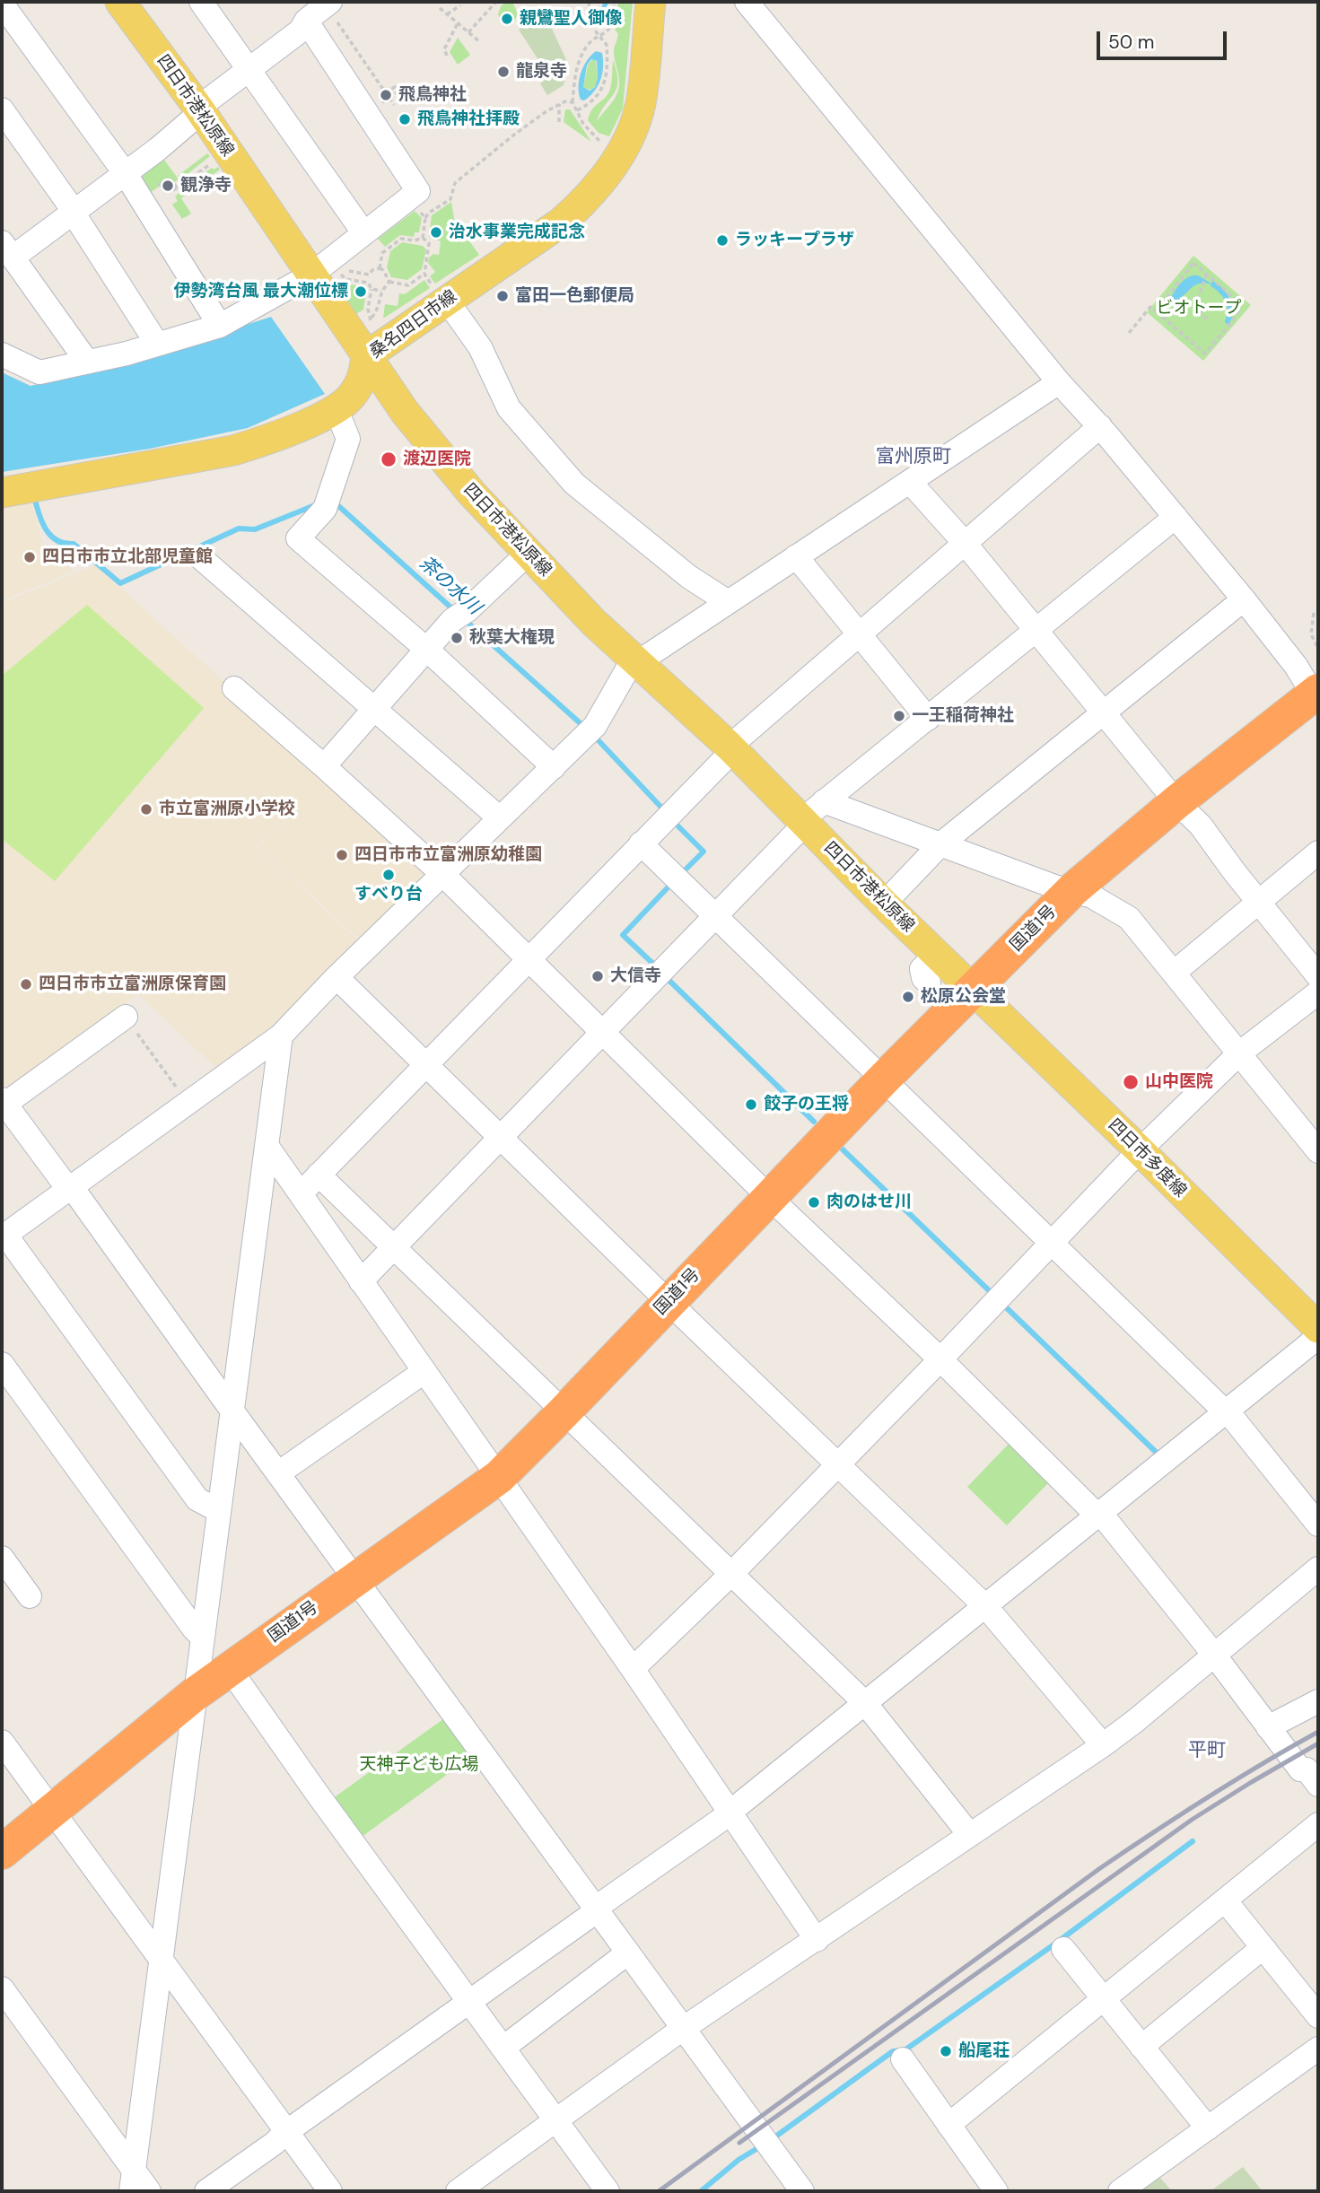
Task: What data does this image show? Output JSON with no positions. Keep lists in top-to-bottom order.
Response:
{
  "streets": {
    "highway": ["国道1号"],
    "main road": ["四日市港松原線", "桑名四日市線", "四日市多度線"]
  },
  "crossings": [
    ["四日市港松原線", "桑名四日市線"],
    ["四日市港松原線", "国道1号"],
    ["四日市港松原線", "四日市多度線"],
    ["国道1号", "四日市多度線"]
  ],
  "districts": ["富州原町", "平町"],
  "water": ["茶の水川"],
  "parks": ["ビオトープ", "天神子ども広場"],
  "places": [
    "親鸞聖人御像",
    "龍泉寺",
    "飛鳥神社",
    "飛鳥神社拝殿",
    "観浄寺",
    "治水事業完成記念",
    "ラッキープラザ",
    "伊勢湾台風 最大潮位標",
    "富田一色郵便局",
    "渡辺医院",
    "四日市市立北部児童館",
    "秋葉大権現",
    "一王稲荷神社",
    "市立富洲原小学校",
    "四日市市立富洲原幼稚園",
    "すべり台",
    "大信寺",
    "四日市市立富洲原保育園",
    "松原公会堂",
    "山中医院",
    "餃子の王将",
    "肉のはせ川",
    "船尾荘"
  ],
  "scale_bar": "50 m"
}
